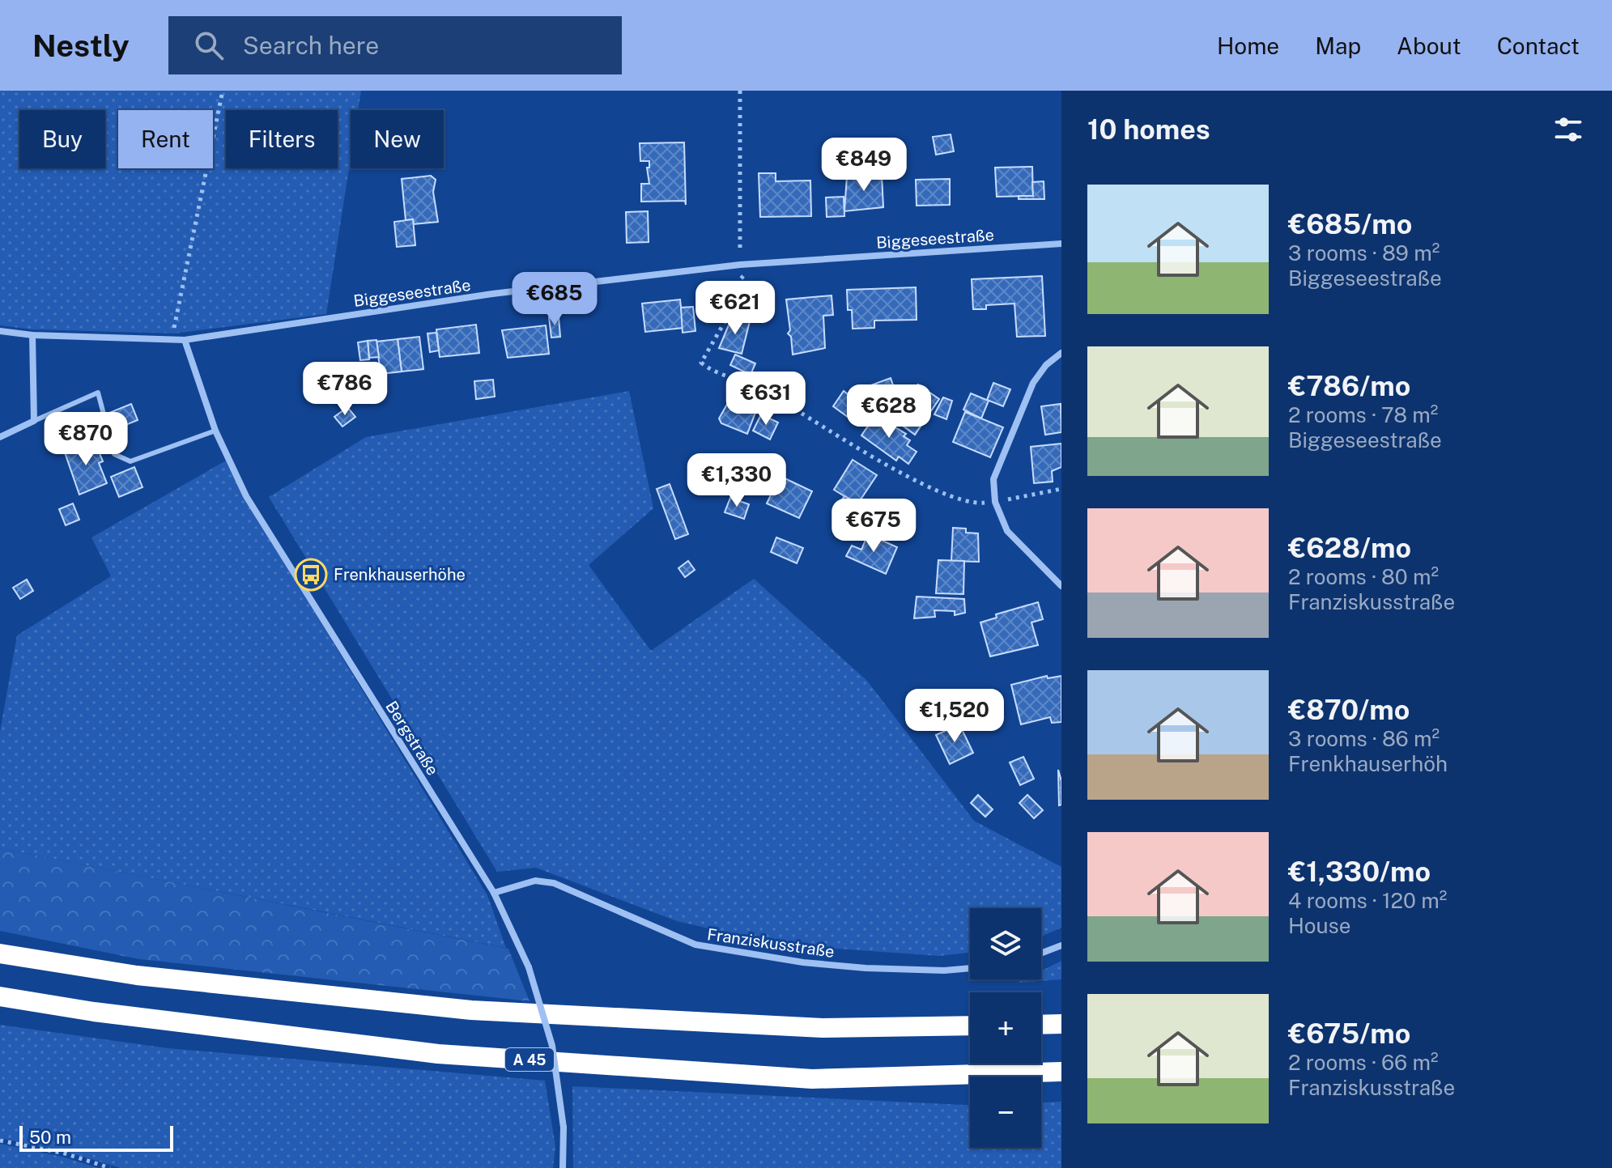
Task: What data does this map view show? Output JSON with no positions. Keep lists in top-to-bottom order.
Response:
{
  "streets": {
    "highway": ["A 45"],
    "street": ["Biggeseestraße", "Bergstraße", "Franziskusstraße"]
  },
  "crossings": [
    ["Biggeseestraße", "Bergstraße"],
    ["Bergstraße", "Franziskusstraße"]
  ],
  "places": {
    "bus stop": ["Frenkhauserhöhe"]
  },
  "scale_bar": "50 m",
  "page": {
    "header": "Nestly",
    "search": "Search here",
    "nav": [
      "Home",
      "Map",
      "About",
      "Contact"
    ],
    "heading": "10 homes",
    "chip": [
      "Buy",
      "Rent",
      "Filters",
      "New"
    ],
    "price": [
      "€849",
      "€685",
      "€621",
      "€786",
      "€631",
      "€628",
      "€870",
      "€1,330",
      "€675",
      "€1,520"
    ],
    "list": [
      {
        "name": "€685/mo",
        "note": "3 rooms · 89 m² · Biggeseestraße"
      },
      {
        "name": "€786/mo",
        "note": "2 rooms · 78 m² · Biggeseestraße"
      },
      {
        "name": "€628/mo",
        "note": "2 rooms · 80 m² · Franziskusstraße"
      },
      {
        "name": "€870/mo",
        "note": "3 rooms · 86 m² · Frenkhauserhöh"
      },
      {
        "name": "€1,330/mo",
        "note": "4 rooms · 120 m² · House"
      },
      {
        "name": "€675/mo",
        "note": "2 rooms · 66 m² · Franziskusstraße"
      }
    ],
    "map_buttons": ["+", "−"],
    "scale": "50 m"
  }
}
